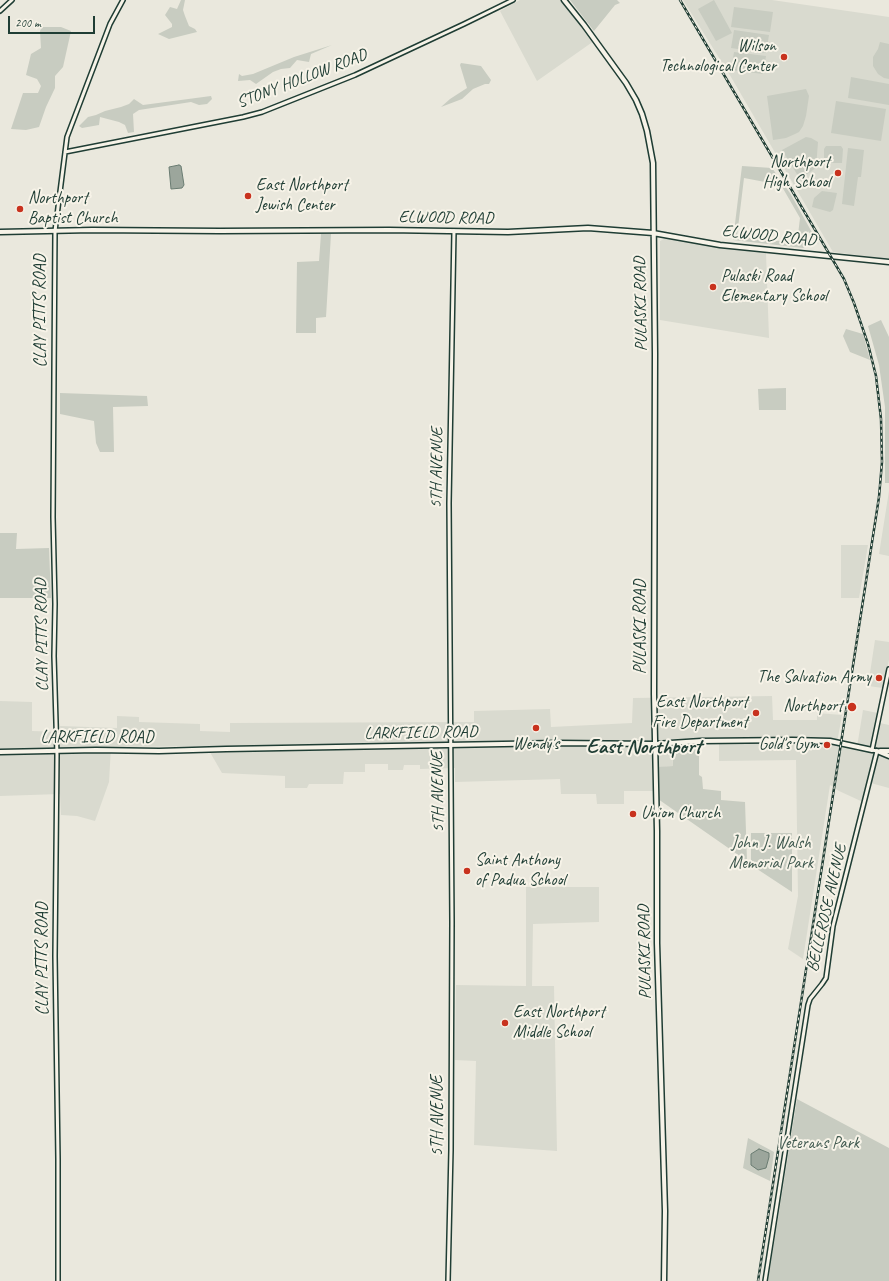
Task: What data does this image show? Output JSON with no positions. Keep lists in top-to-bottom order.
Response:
{
  "streets": {
    "main road": ["ELWOOD ROAD", "PULASKI ROAD", "LARKFIELD ROAD"],
    "street": [
      "STONY HOLLOW ROAD",
      "CLAY PITTS ROAD",
      "5TH AVENUE",
      "BELLEROSE AVENUE"
    ]
  },
  "crossings": [
    ["STONY HOLLOW ROAD", "CLAY PITTS ROAD"],
    ["ELWOOD ROAD", "PULASKI ROAD"],
    ["ELWOOD ROAD", "CLAY PITTS ROAD"],
    ["ELWOOD ROAD", "5TH AVENUE"],
    ["PULASKI ROAD", "LARKFIELD ROAD"],
    ["CLAY PITTS ROAD", "LARKFIELD ROAD"],
    ["5TH AVENUE", "LARKFIELD ROAD"]
  ],
  "districts": ["East Northport"],
  "parks": ["John J. Walsh Memorial Park", "Veterans Park"],
  "places": [
    "Wilson Technological Center",
    "Northport High School",
    "East Northport Jewish Center",
    "Northport Baptist Church",
    "Pulaski Road Elementary School",
    "The Salvation Army",
    "Northport",
    "East Northport Fire Department",
    "Wendy's",
    "Gold's Gym",
    "Union Church",
    "Saint Anthony of Padua School",
    "East Northport Middle School"
  ],
  "scale_bar": "200 m"
}
